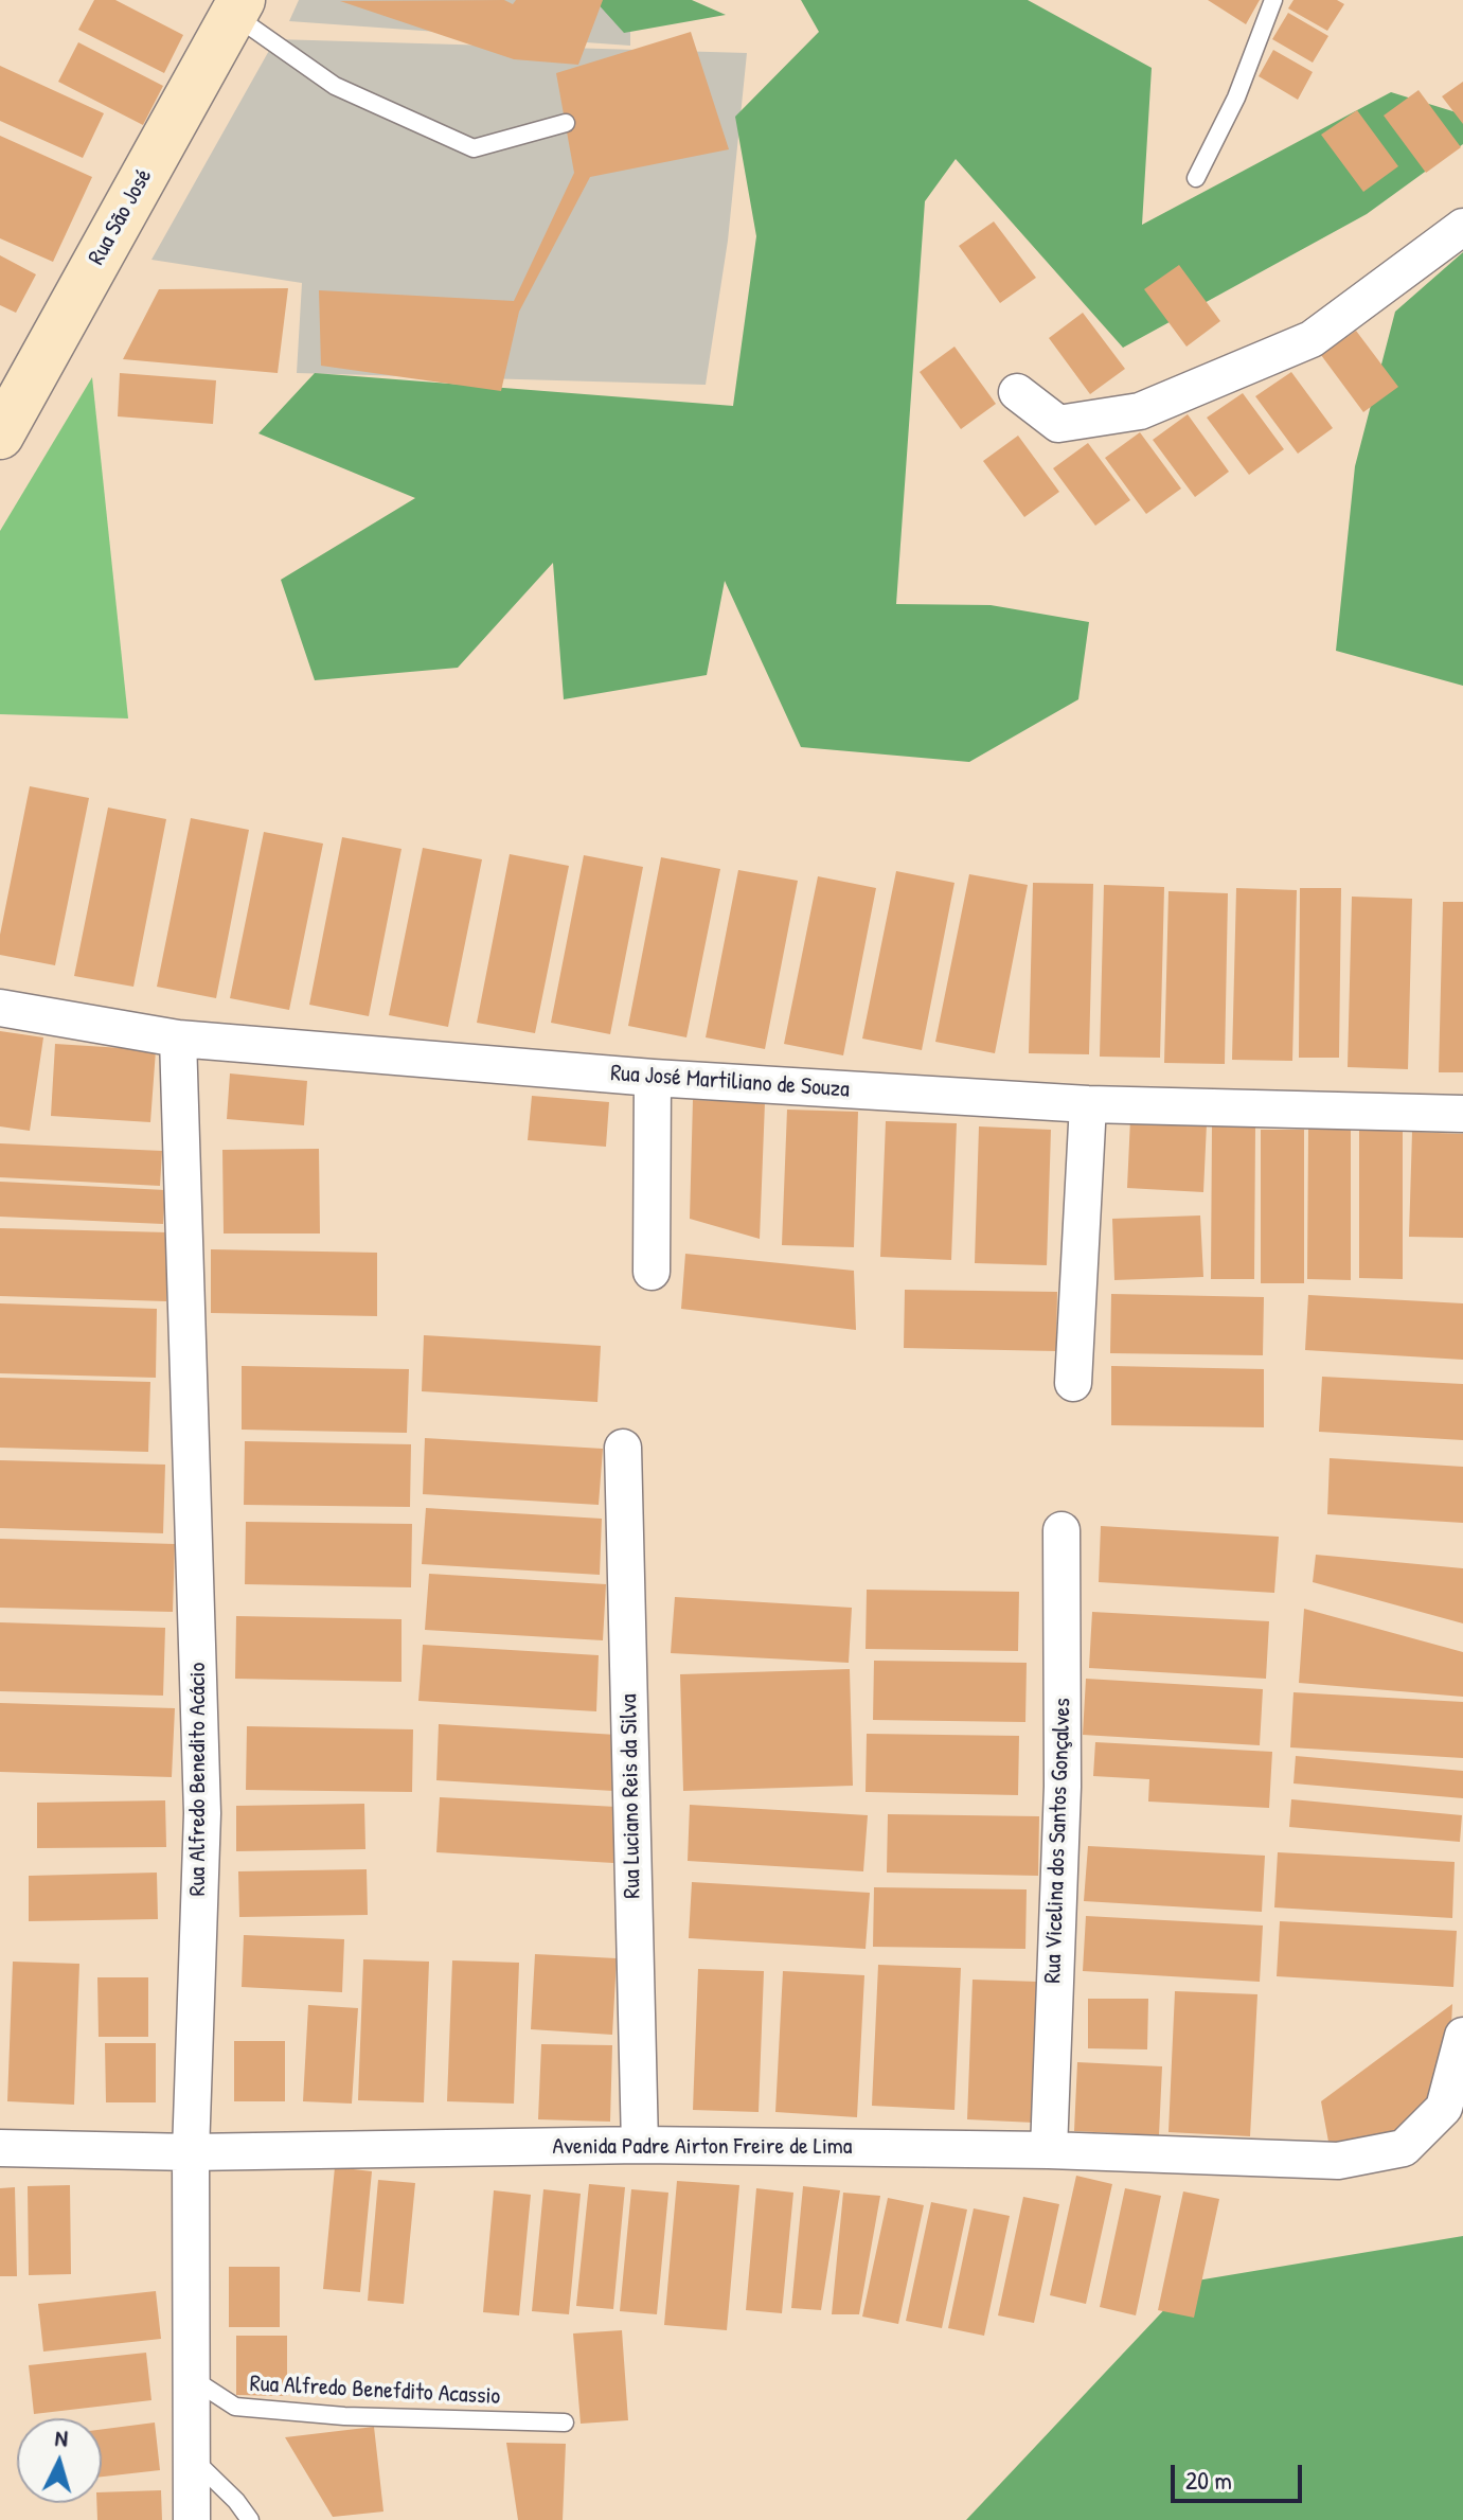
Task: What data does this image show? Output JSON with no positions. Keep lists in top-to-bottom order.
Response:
{
  "streets": {
    "street": [
      "Rua São José",
      "Rua José Martiliano de Souza",
      "Rua Alfredo Benedito Acácio",
      "Rua Luciano Reis da Silva",
      "Rua Vicelina dos Santos Gonçalves",
      "Avenida Padre Airton Freire de Lima"
    ],
    "lane": ["Rua Alfredo Benefdito Acassio"]
  },
  "crossings": [
    ["Rua José Martiliano de Souza", "Rua Alfredo Benedito Acácio"],
    ["Rua Alfredo Benedito Acácio", "Avenida Padre Airton Freire de Lima"],
    ["Rua Alfredo Benedito Acácio", "Rua Alfredo Benefdito Acassio"],
    ["Rua Luciano Reis da Silva", "Avenida Padre Airton Freire de Lima"],
    ["Rua Vicelina dos Santos Gonçalves", "Avenida Padre Airton Freire de Lima"]
  ],
  "scale_bar": "20 m",
  "north": "top"
}
